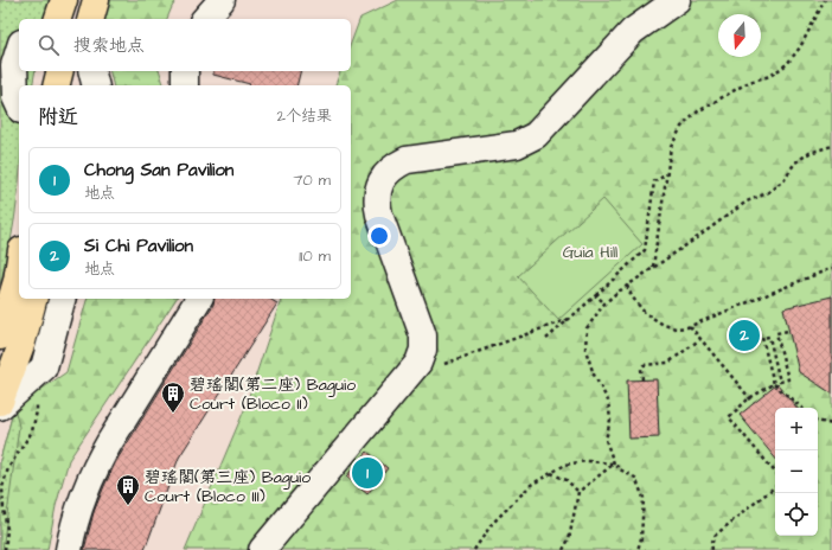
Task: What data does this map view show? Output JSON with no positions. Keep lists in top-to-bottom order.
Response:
{
  "parks": ["Guia Hill"],
  "places": {
    "building": ["碧瑤閣(第二座) Baguio Court (Bloco II)", "碧瑤閣(第三座) Baguio Court (Bloco III)"]
  },
  "north": "bottom",
  "page": {
    "search": "搜索地点",
    "heading": ["附近", "2个结果"],
    "list": [
      {
        "mark": "1",
        "name": "Chong San Pavilion",
        "note": "地点",
        "value": "70 m"
      },
      {
        "mark": "2",
        "name": "Si Chi Pavilion",
        "note": "地点",
        "value": "110 m"
      }
    ],
    "pins": ["2", "1"],
    "map_buttons": ["+", "−"]
  }
}
